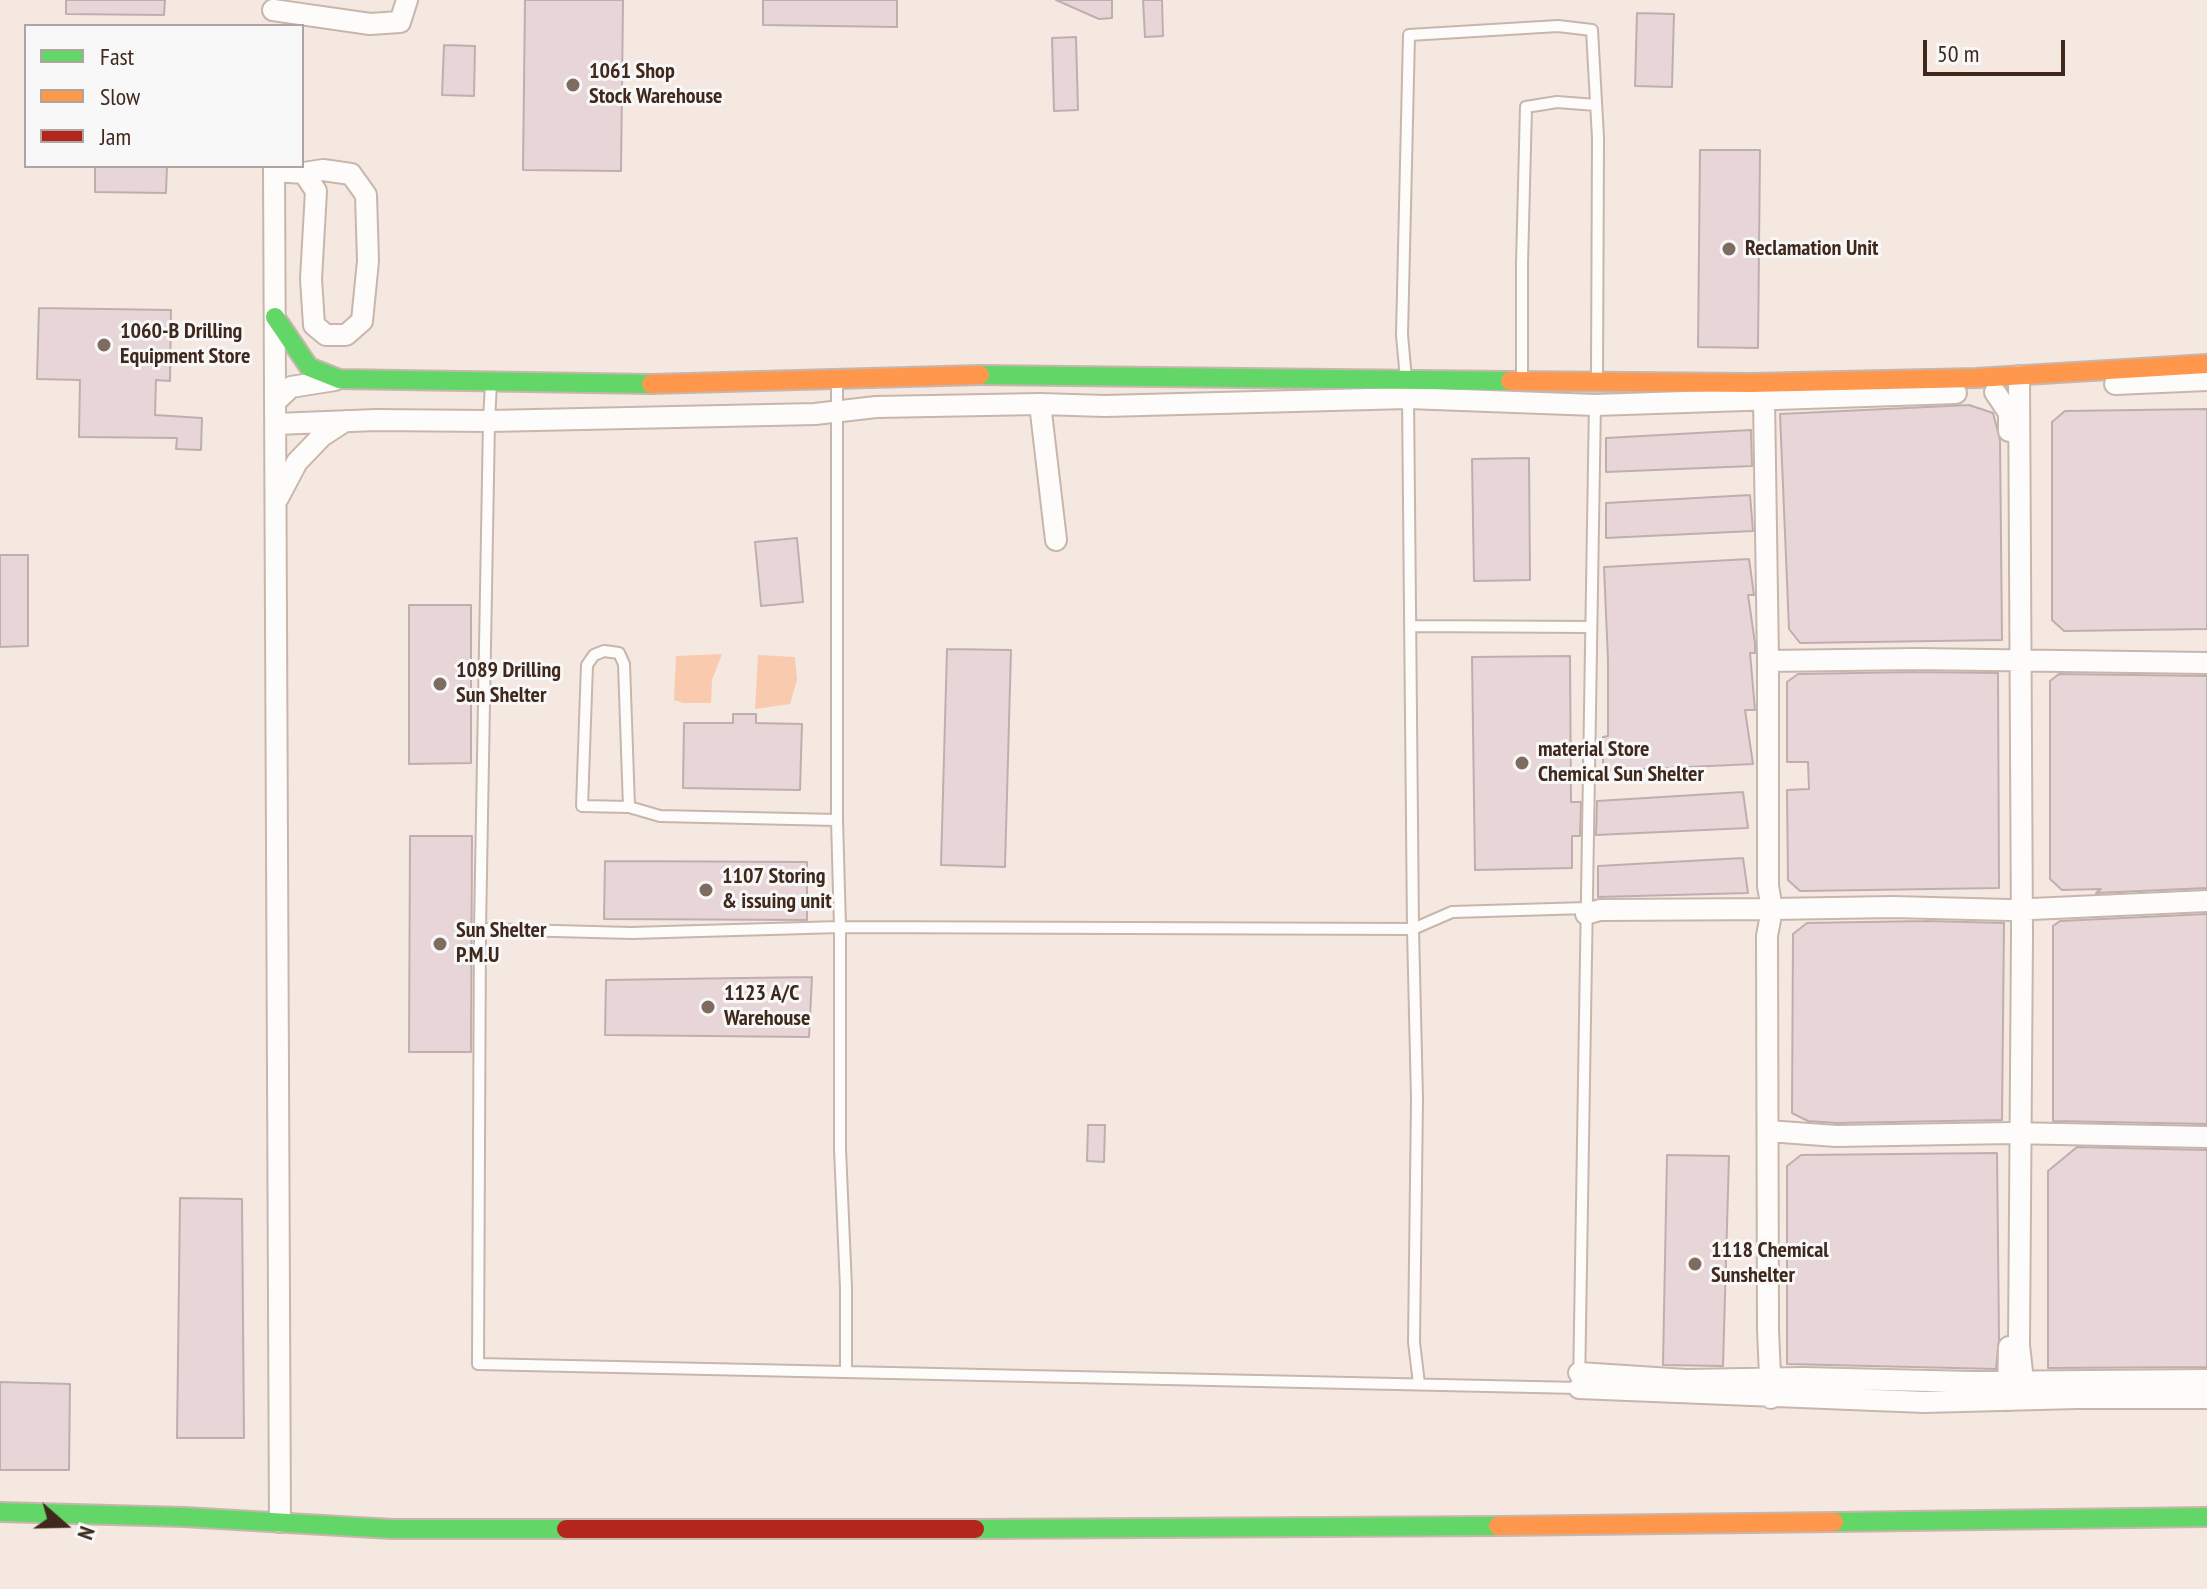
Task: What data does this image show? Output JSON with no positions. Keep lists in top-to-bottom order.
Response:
{
  "places": [
    "1061 Shop Stock Warehouse",
    "Reclamation Unit",
    "1060-B Drilling Equipment Store",
    "1089 Drilling Sun Shelter",
    "material Store Chemical Sun Shelter",
    "1107 Storing & issuing unit",
    "Sun Shelter P.M.U",
    "1123 A/C Warehouse",
    "1118 Chemical Sunshelter"
  ],
  "legend": ["Fast", "Slow", "Jam"],
  "scale_bar": "50 m",
  "north": "right"
}
